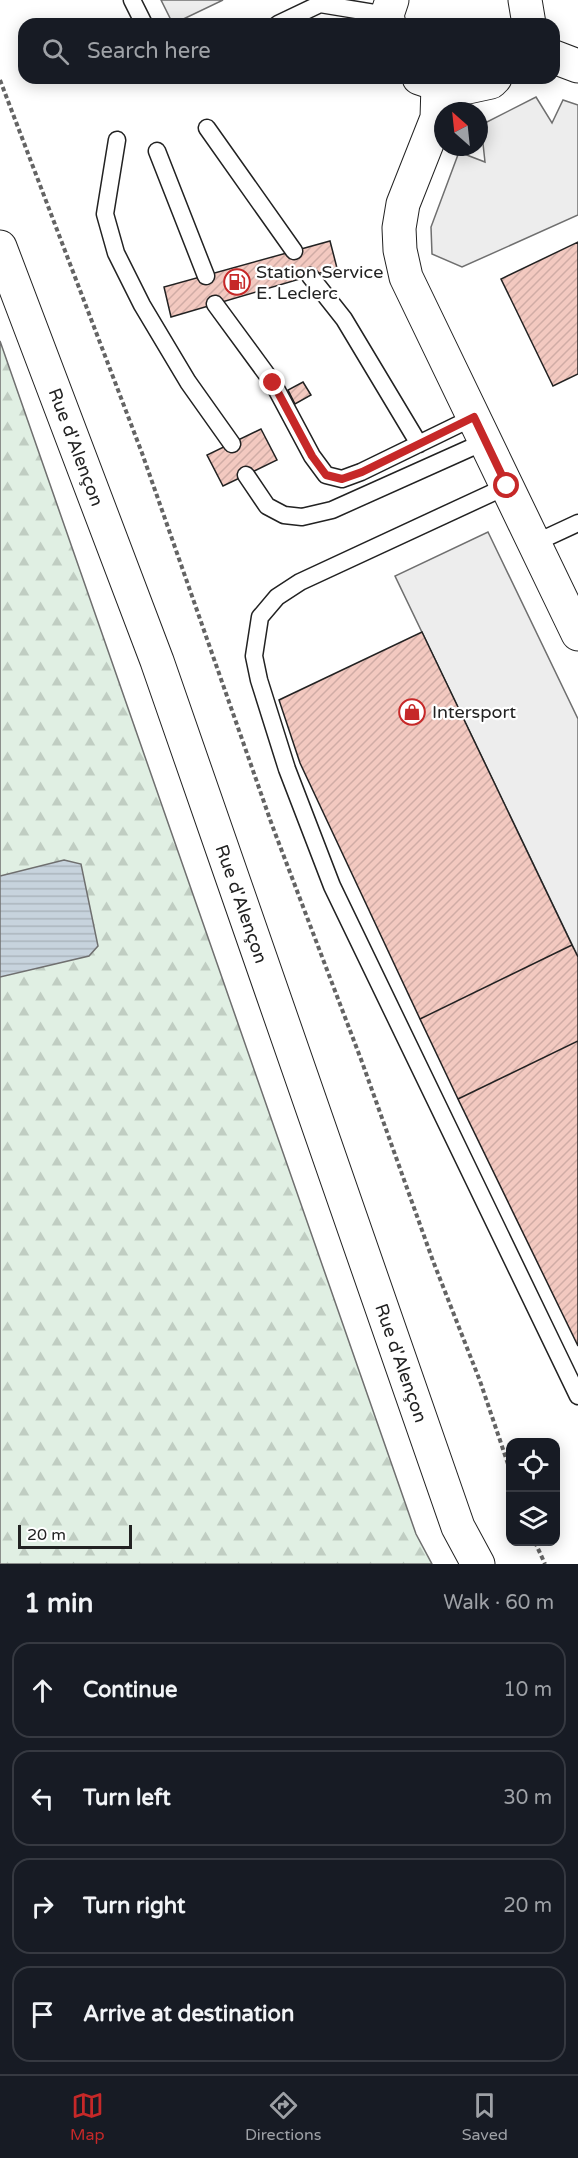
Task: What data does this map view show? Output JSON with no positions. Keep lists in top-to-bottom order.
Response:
{
  "streets": {
    "street": ["Rue d'Alençon"]
  },
  "places": {
    "fuel station": ["Station Service E. Leclerc"],
    "shop": ["Intersport"]
  },
  "scale_bar": "20 m",
  "north": "top left",
  "page": {
    "search": "Search here",
    "scale": "20 m",
    "heading": ["1 min", "Walk · 60 m"],
    "list": [
      ["Continue", "10 m"],
      ["Turn left", "30 m"],
      ["Turn right", "20 m"],
      "Arrive at destination"
    ],
    "nav": ["Map", "Directions", "Saved"]
  }
}
